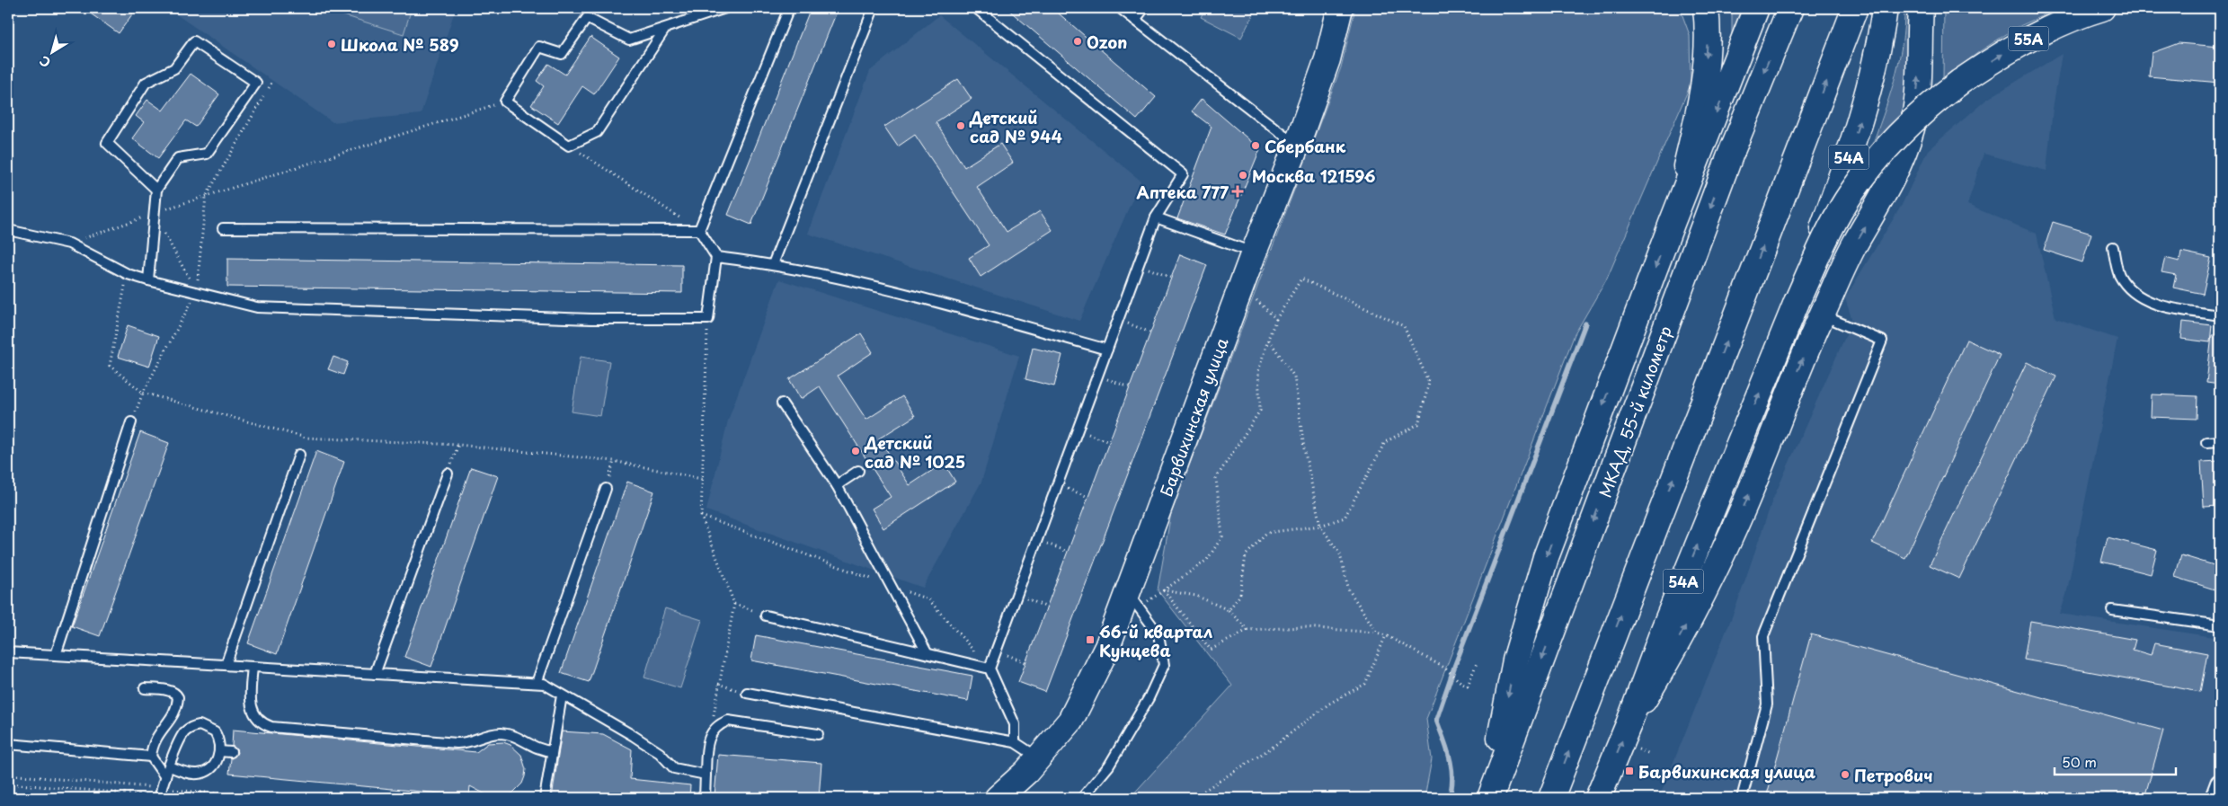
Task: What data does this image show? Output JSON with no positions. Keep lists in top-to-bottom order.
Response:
{
  "streets": {
    "main road": [
      "55А",
      "54А",
      "МКАД, 55-й километр",
      "Барвихинская улица"
    ]
  },
  "crossings": [
    ["55А", "54А"]
  ],
  "places": {
    "other": [
      "Ozon",
      "Школа № 589",
      "Детский сад № 944",
      "Сбербанк",
      "Москва 121596",
      "Детский сад № 1025",
      "Петрович"
    ],
    "health": ["Аптека 777"],
    "transit": ["66-й квартал Кунцева", "Барвихинская улица"]
  },
  "scale_bar": "50 m",
  "north": "bottom left"
}
